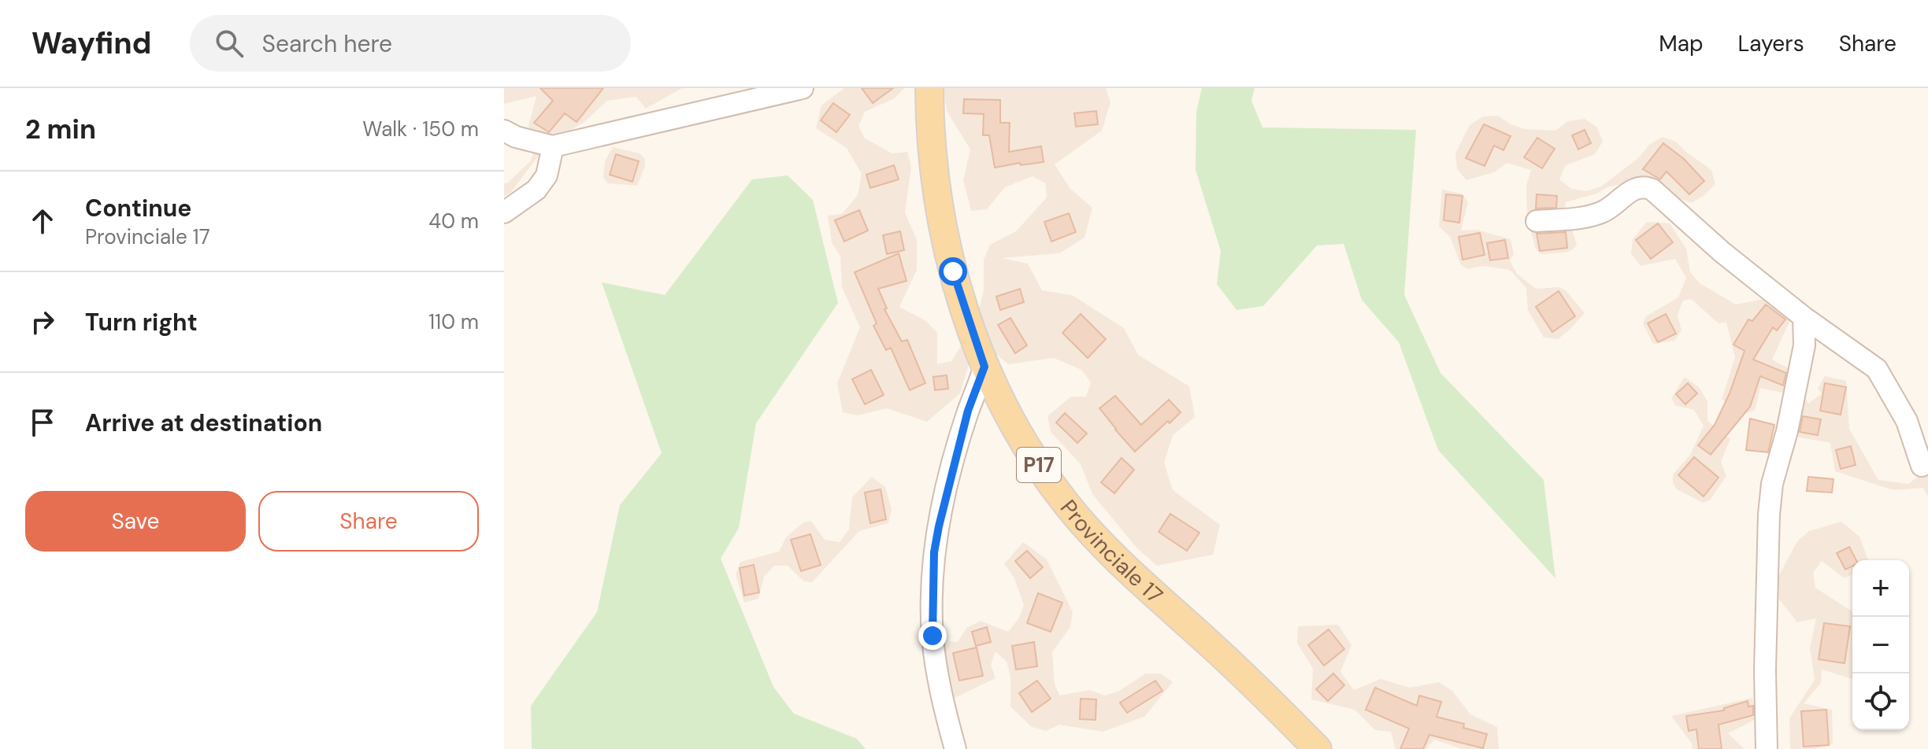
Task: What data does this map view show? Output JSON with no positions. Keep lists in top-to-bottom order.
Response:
{
  "streets": {
    "main road": ["P17", "Provinciale 17"]
  },
  "page": {
    "header": "Wayfind",
    "search": "Search here",
    "nav": ["Map", "Layers", "Share"],
    "heading": ["2 min", "Walk · 150 m"],
    "list": [
      ["Continue", "Provinciale 17", "40 m"],
      ["Turn right", "110 m"],
      "Arrive at destination"
    ],
    "buttons": ["Save", "Share"],
    "map_buttons": ["+", "−"]
  }
}
